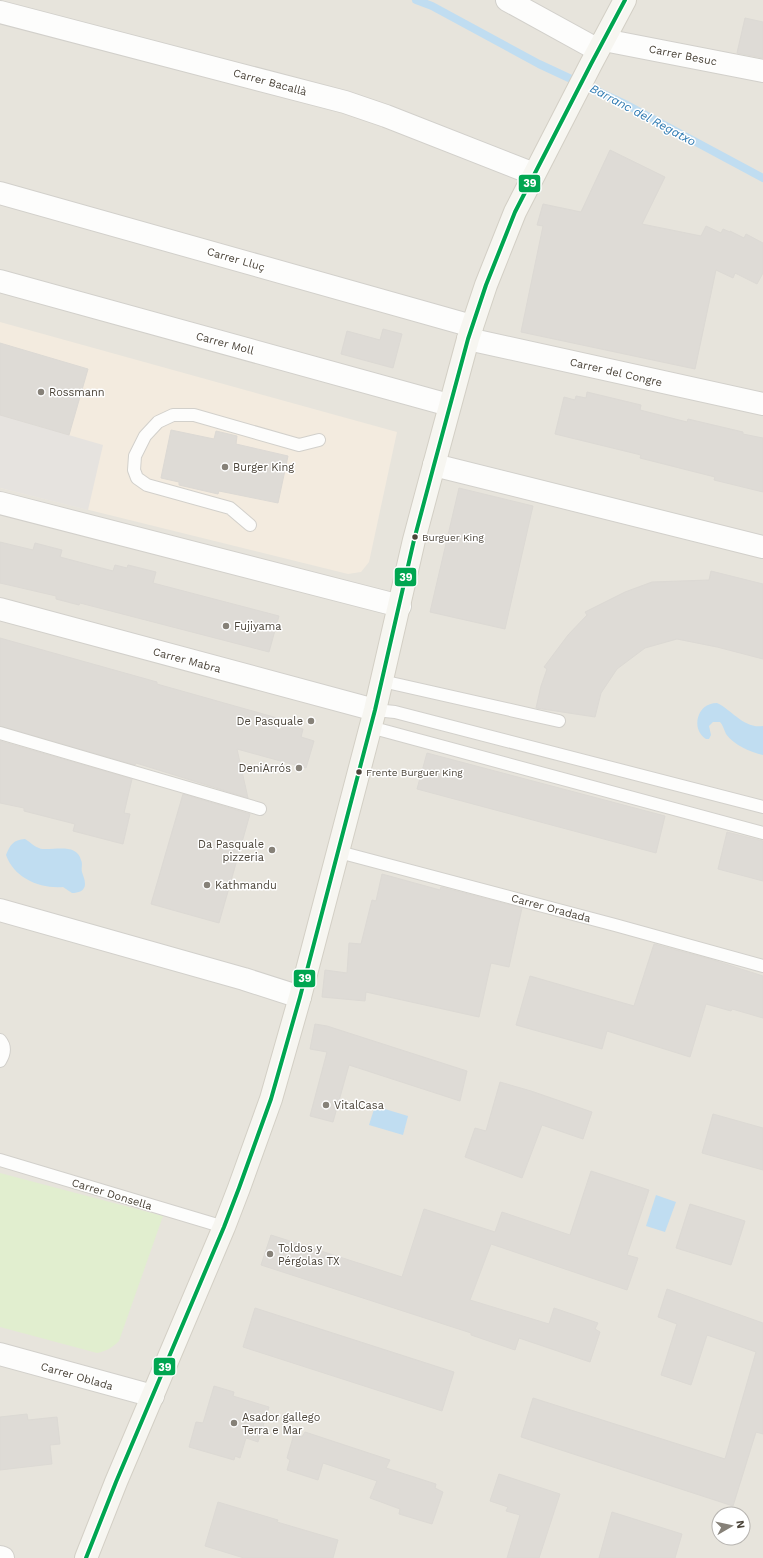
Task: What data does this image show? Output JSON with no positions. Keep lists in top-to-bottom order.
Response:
{
  "streets": {
    "street": [
      "Carrer Besuc",
      "Carrer Bacallà",
      "Carrer Lluç",
      "Carrer Moll",
      "Carrer del Congre",
      "Carrer Mabra",
      "Carrer Oblada"
    ],
    "lane": ["Carrer Oradada", "Carrer Donsella"]
  },
  "crossings": [
    ["Carrer Lluç", "Carrer del Congre"]
  ],
  "water": ["Barranc del Regatxo"],
  "places": [
    "Rossmann",
    "Burger King",
    "Burguer King",
    "Fujiyama",
    "De Pasquale",
    "DeniArrós",
    "Frente Burguer King",
    "Da Pasquale pizzeria",
    "Kathmandu",
    "VitalCasa",
    "Toldos y Pérgolas TX",
    "Asador gallego Terra e Mar"
  ],
  "lines": ["transit line 39"],
  "north": "right"
}
